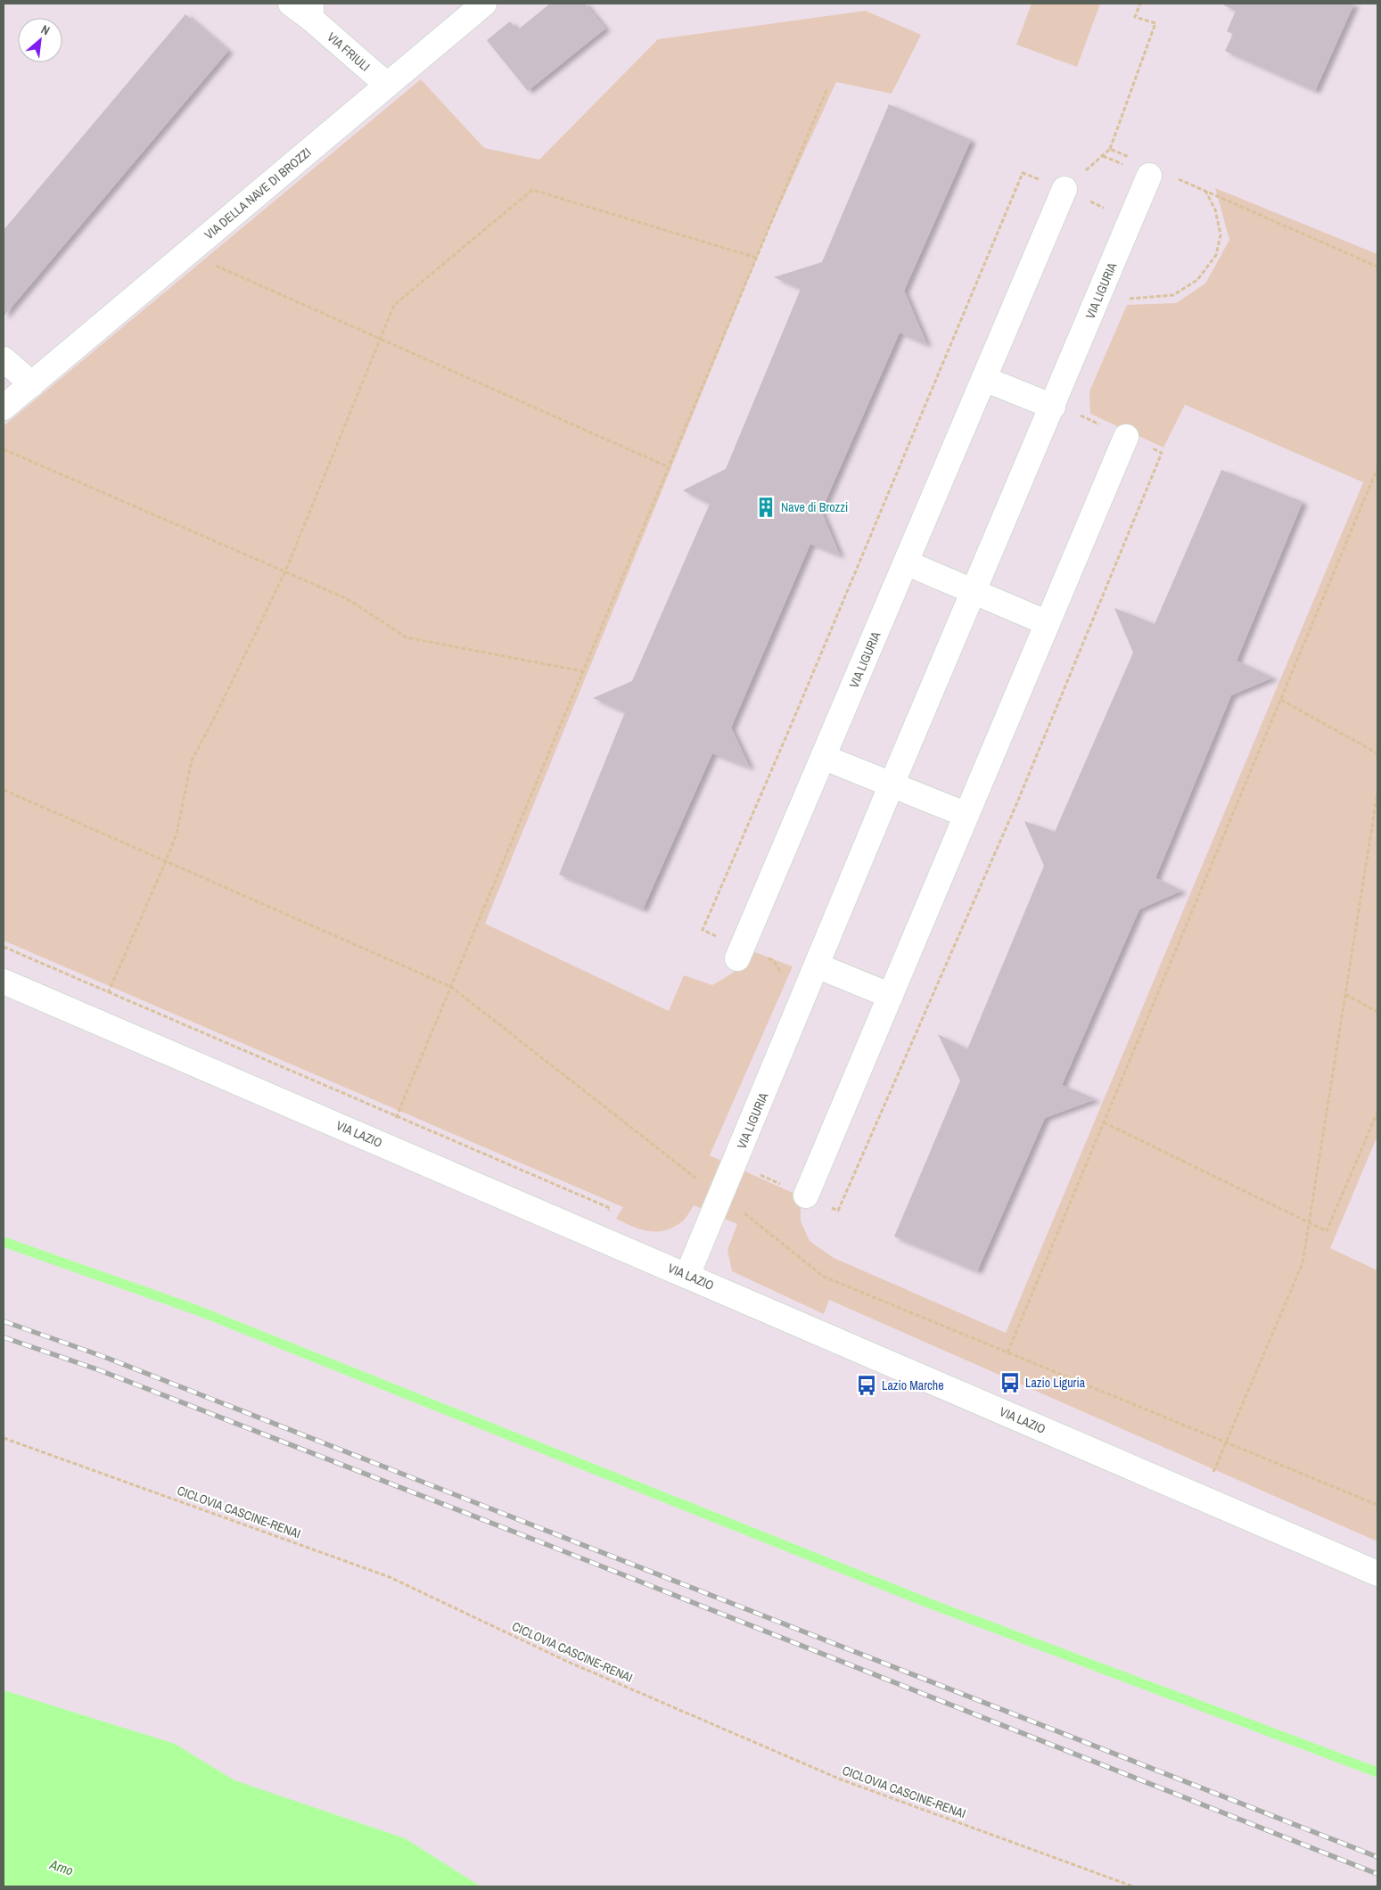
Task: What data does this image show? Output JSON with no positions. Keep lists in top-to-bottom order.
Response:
{
  "streets": {
    "street": [
      "VIA FRIULI",
      "VIA DELLA NAVE DI BROZZI",
      "VIA LIGURIA",
      "VIA LAZIO"
    ],
    "path": ["CICLOVIA CASCINE-RENAI"]
  },
  "crossings": [
    ["VIA FRIULI", "VIA DELLA NAVE DI BROZZI"],
    ["VIA LIGURIA", "VIA LAZIO"]
  ],
  "water": ["Arno"],
  "places": {
    "building": ["Nave di Brozzi"],
    "bus stop": ["Lazio Liguria", "Lazio Marche"]
  },
  "north": "top right"
}
